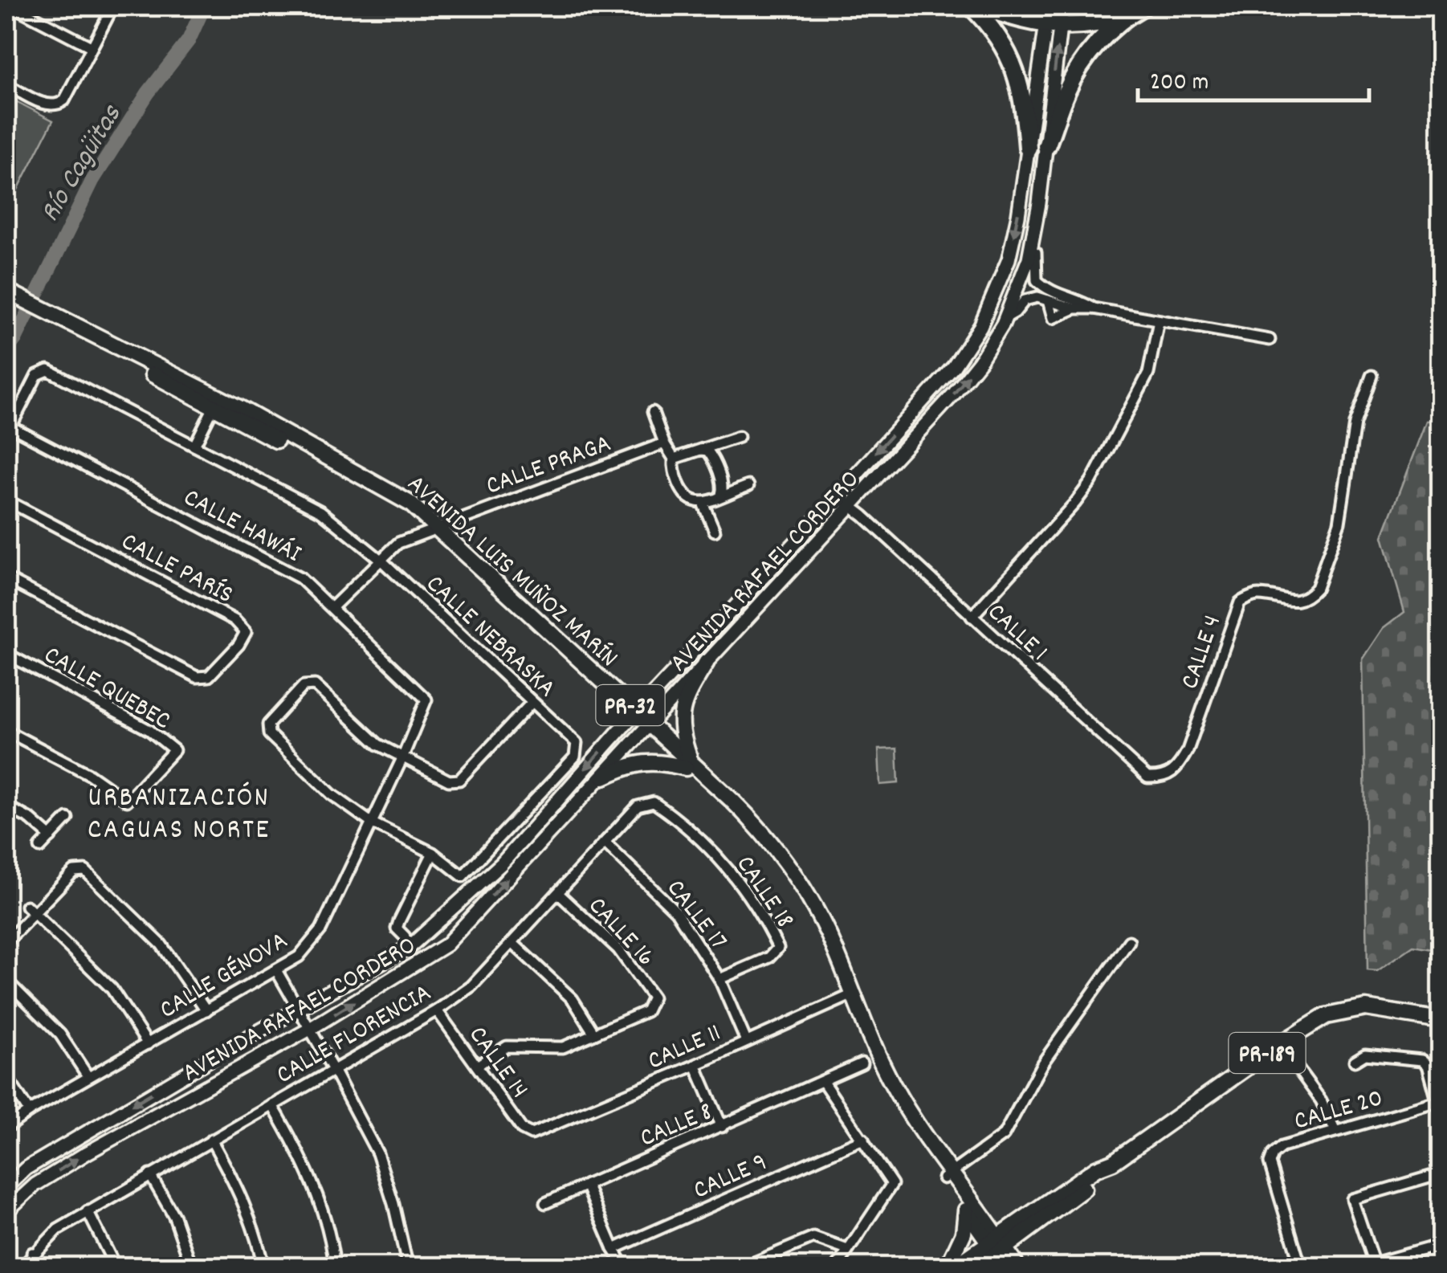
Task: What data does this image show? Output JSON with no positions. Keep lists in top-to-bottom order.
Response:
{
  "streets": {
    "main road": [
      "AVENIDA LUIS MUÑOZ MARÍN",
      "AVENIDA RAFAEL CORDERO",
      "PR-32",
      "PR-189"
    ],
    "street": [
      "CALLE PRAGA",
      "CALLE HAWÁI",
      "CALLE PARÍS",
      "CALLE 1",
      "CALLE NEBRASKA",
      "CALLE 4",
      "CALLE QUEBEC",
      "CALLE 18",
      "CALLE 17",
      "CALLE 16",
      "CALLE GÉNOVA",
      "CALLE FLORENCIA",
      "CALLE 11",
      "CALLE 14",
      "CALLE 20",
      "CALLE 8",
      "CALLE 9"
    ]
  },
  "crossings": [
    ["CALLE PRAGA", "CALLE HAWÁI"],
    ["CALLE PRAGA", "AVENIDA LUIS MUÑOZ MARÍN"],
    ["CALLE PRAGA", "CALLE NEBRASKA"],
    ["CALLE HAWÁI", "CALLE NEBRASKA"],
    ["CALLE HAWÁI", "CALLE GÉNOVA"],
    ["AVENIDA LUIS MUÑOZ MARÍN", "AVENIDA RAFAEL CORDERO"],
    ["AVENIDA LUIS MUÑOZ MARÍN", "CALLE 11"],
    ["AVENIDA LUIS MUÑOZ MARÍN", "PR-189"],
    ["AVENIDA RAFAEL CORDERO", "CALLE 1"],
    ["CALLE 1", "CALLE 4"],
    ["CALLE 18", "CALLE 17"],
    ["CALLE 18", "CALLE FLORENCIA"],
    ["CALLE 17", "CALLE FLORENCIA"],
    ["CALLE 17", "CALLE 11"],
    ["CALLE 16", "CALLE FLORENCIA"],
    ["CALLE FLORENCIA", "CALLE 14"],
    ["CALLE 11", "CALLE 14"]
  ],
  "districts": ["URBANIZACIÓN CAGUAS NORTE"],
  "water": ["Río Cagüitas"],
  "scale_bar": "200 m"
}
